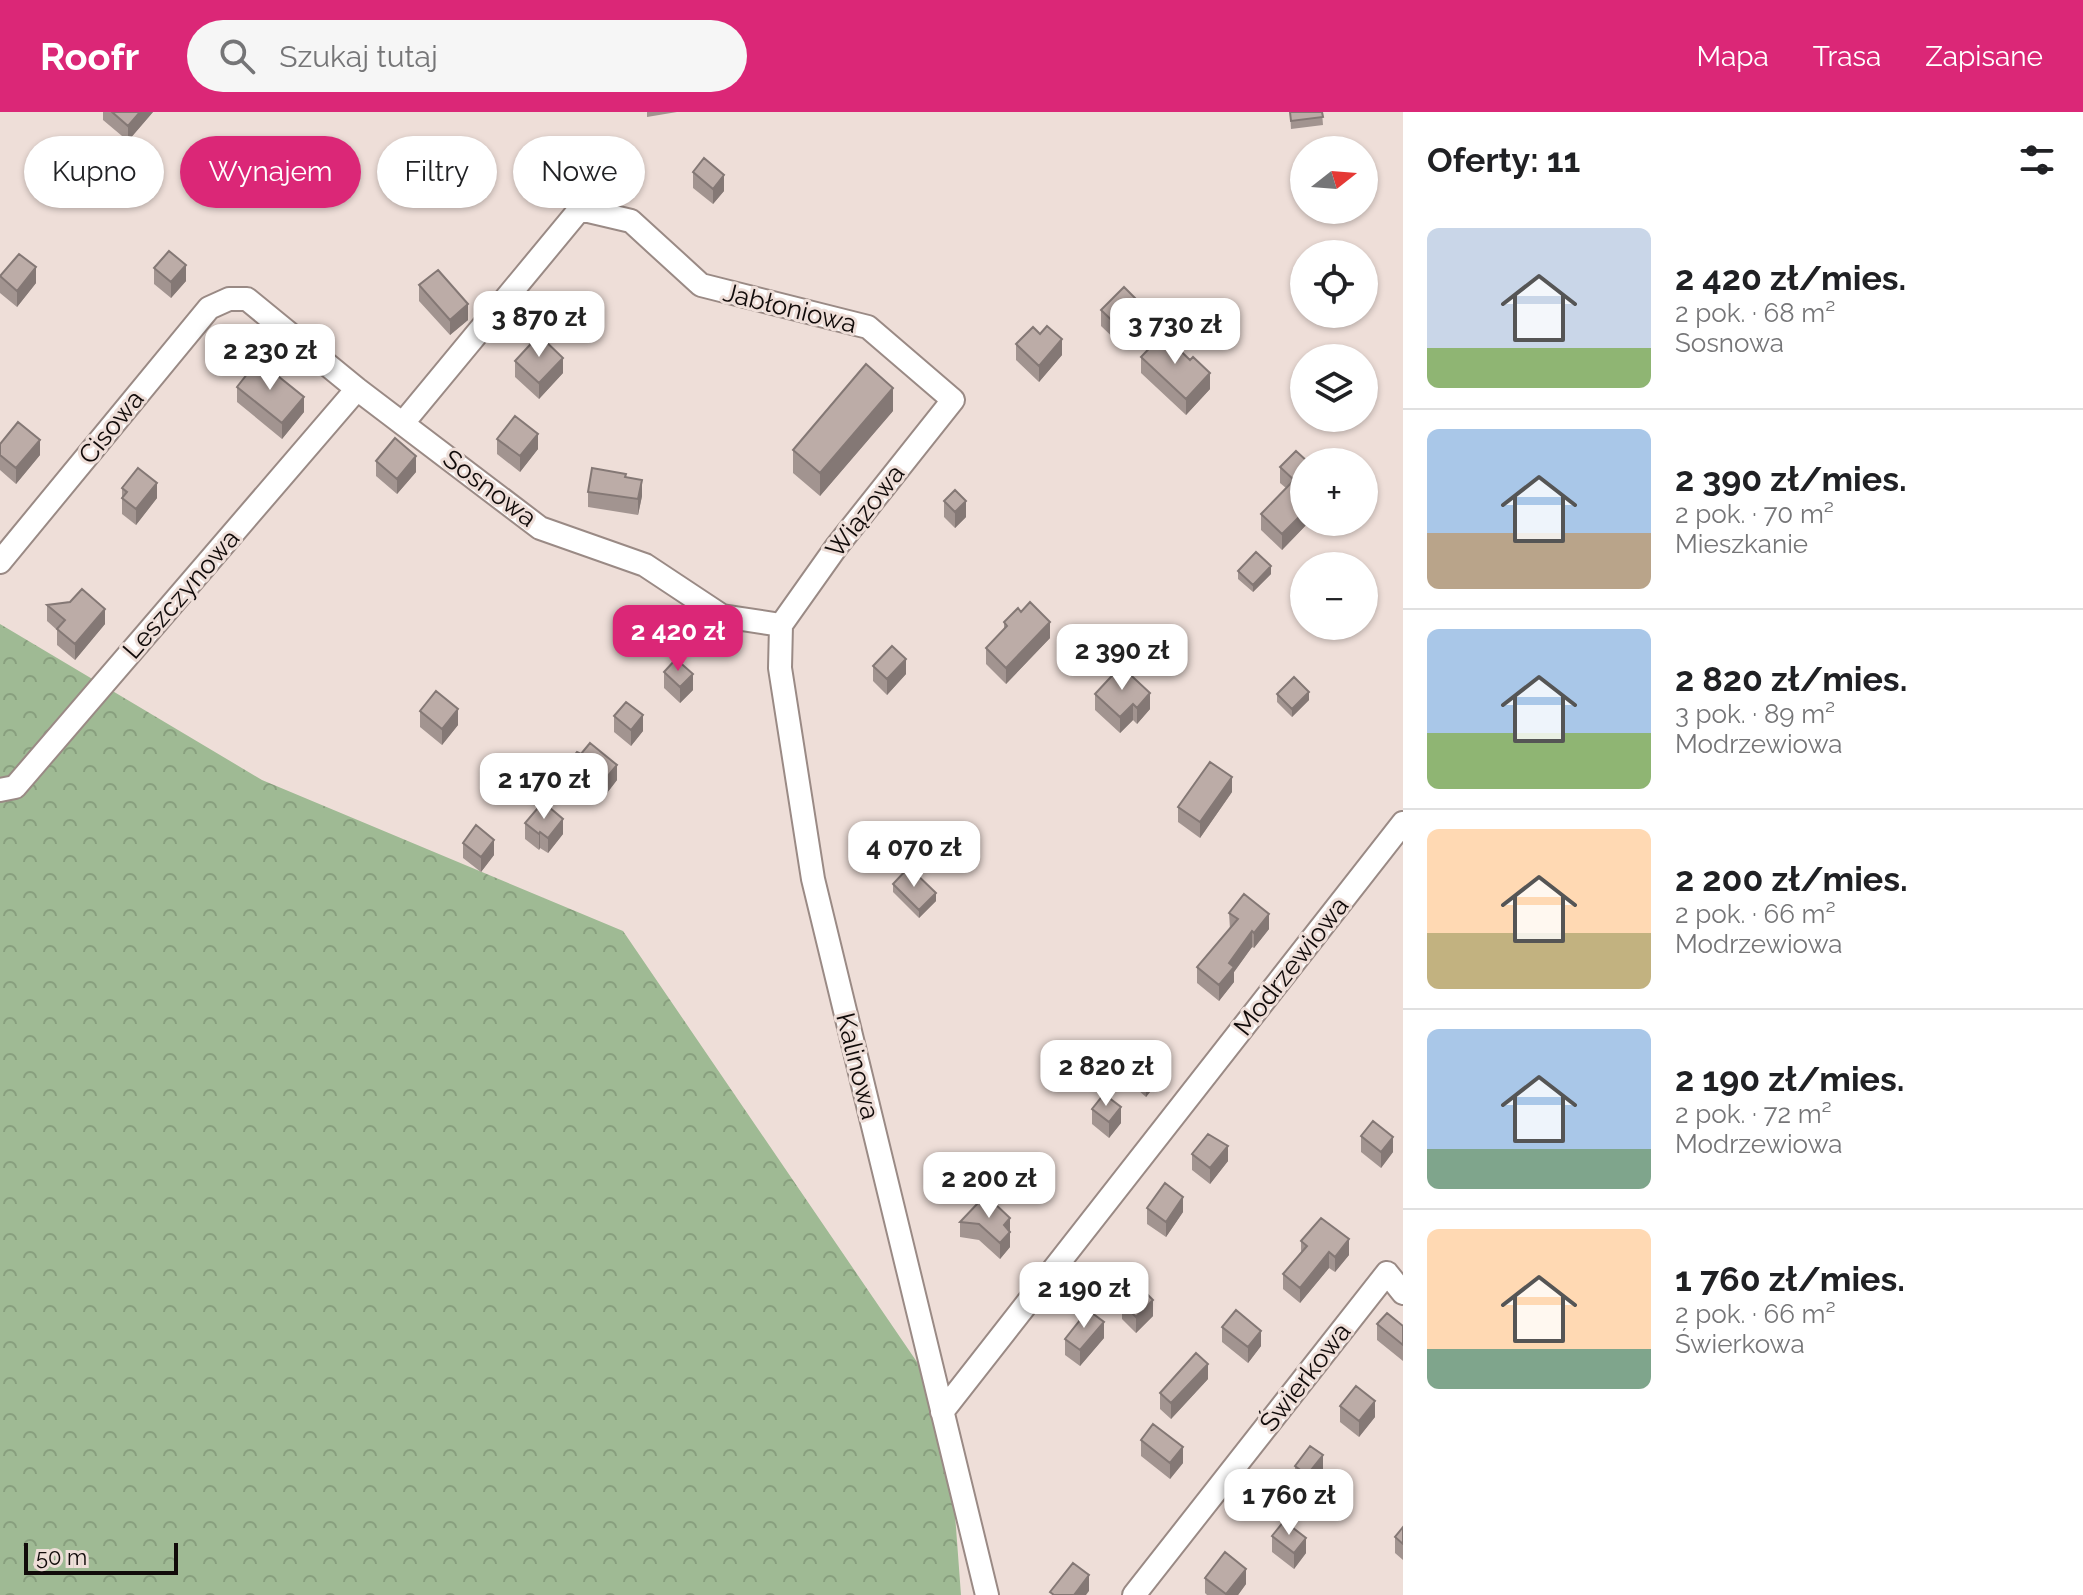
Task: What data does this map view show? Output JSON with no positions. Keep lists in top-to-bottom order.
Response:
{
  "streets": {
    "street": [
      "Jabłoniowa",
      "Cisowa",
      "Sosnowa",
      "Wiązowa",
      "Leszczynowa",
      "Modrzewiowa",
      "Kalinowa",
      "Świerkowa"
    ]
  },
  "crossings": [
    ["Jabłoniowa", "Sosnowa"],
    ["Jabłoniowa", "Wiązowa"],
    ["Cisowa", "Sosnowa"],
    ["Sosnowa", "Wiązowa"],
    ["Sosnowa", "Leszczynowa"],
    ["Sosnowa", "Kalinowa"],
    ["Wiązowa", "Kalinowa"],
    ["Modrzewiowa", "Kalinowa"]
  ],
  "scale_bar": "50 m",
  "north": "right",
  "page": {
    "header": "Roofr",
    "search": "Szukaj tutaj",
    "nav": ["Mapa", "Trasa", "Zapisane"],
    "heading": "Oferty: 11",
    "map_buttons": ["+", "−"],
    "chip": [
      "Kupno",
      "Wynajem",
      "Filtry",
      "Nowe"
    ],
    "list": [
      {
        "name": "2 420 zł/mies.",
        "note": "2 pok. · 68 m² · Sosnowa"
      },
      {
        "name": "2 390 zł/mies.",
        "note": "2 pok. · 70 m² · Mieszkanie"
      },
      {
        "name": "2 820 zł/mies.",
        "note": "3 pok. · 89 m² · Modrzewiowa"
      },
      {
        "name": "2 200 zł/mies.",
        "note": "2 pok. · 66 m² · Modrzewiowa"
      },
      {
        "name": "2 190 zł/mies.",
        "note": "2 pok. · 72 m² · Modrzewiowa"
      },
      {
        "name": "1 760 zł/mies.",
        "note": "2 pok. · 66 m² · Świerkowa"
      }
    ],
    "price": [
      "3 870 zł",
      "3 730 zł",
      "2 230 zł",
      "2 420 zł",
      "2 390 zł",
      "2 170 zł",
      "4 070 zł",
      "2 820 zł",
      "2 200 zł",
      "2 190 zł",
      "1 760 zł"
    ],
    "scale": "50 m"
  }
}
